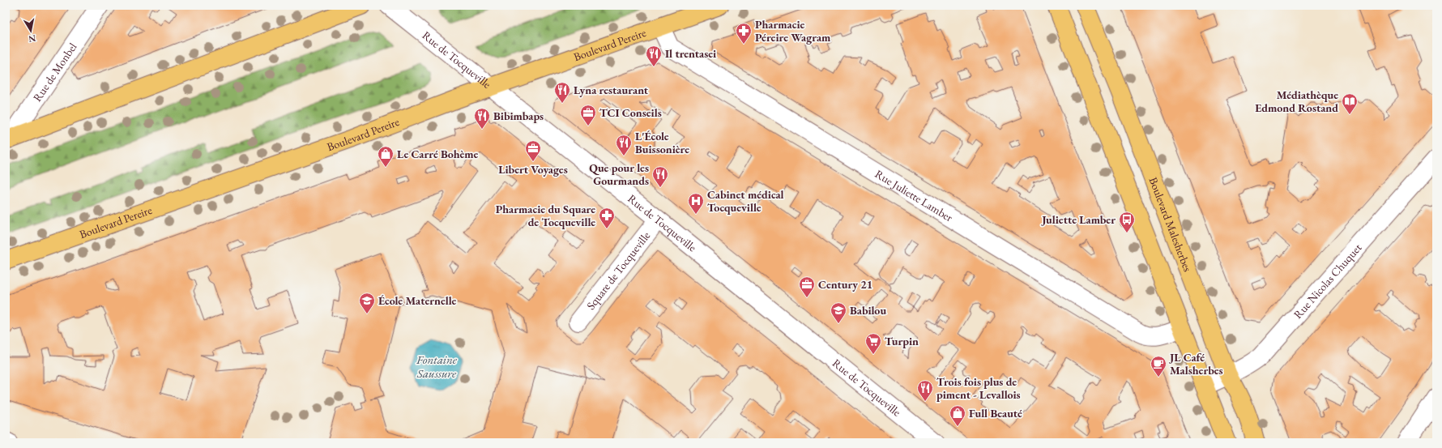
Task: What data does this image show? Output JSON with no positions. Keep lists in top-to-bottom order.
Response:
{
  "streets": {
    "main road": ["Boulevard Pereire", "Boulevard Malesherbes"],
    "street": [
      "Rue de Tocqueville",
      "Rue de Monbel",
      "Rue Juliette Lamber",
      "Square de Tocqueville",
      "Rue Nicolas Chuquet"
    ]
  },
  "crossings": [
    ["Boulevard Pereire", "Rue de Tocqueville"],
    ["Boulevard Pereire", "Rue Juliette Lamber"],
    ["Rue de Tocqueville", "Square de Tocqueville"],
    ["Boulevard Malesherbes", "Rue Nicolas Chuquet"]
  ],
  "water": ["Fontaine Saussure"],
  "places": {
    "pharmacy": ["Pharmacie Péreire Wagram", "Pharmacie du Square de Tocqueville"],
    "restaurant": [
      "Il trentasei",
      "Lyna restaurant",
      "Bibimbaps",
      "L'École Buissonière",
      "Que pour les Gourmands",
      "Trois fois plus de piment - Levallois"
    ],
    "library": ["Médiathèque Edmond Rostand"],
    "office": ["TCI Conseils", "Libert Voyages", "Century 21"],
    "shop": ["Le Carré Bohème", "Full Beauté"],
    "hospital": ["Cabinet médical Tocqueville"],
    "bus stop": ["Juliette Lamber"],
    "school or university": ["École Maternelle", "Babilou"],
    "supermarket": ["Turpin"],
    "cafe": ["JL Café Malsherbes"]
  },
  "north": "bottom"
}
